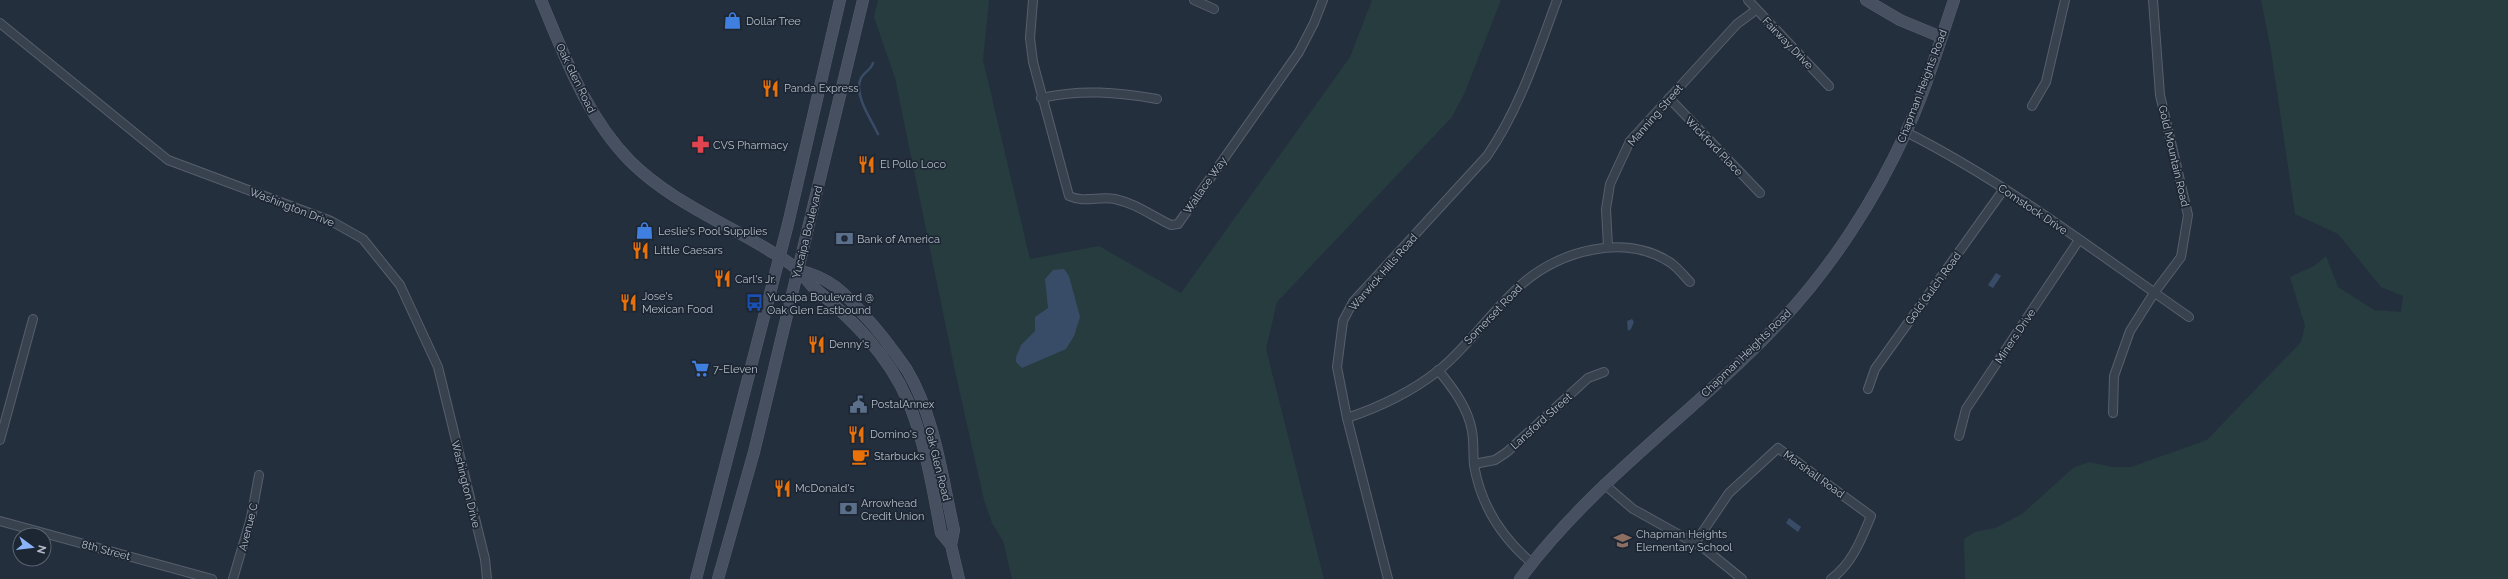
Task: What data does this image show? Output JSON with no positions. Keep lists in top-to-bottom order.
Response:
{
  "streets": {
    "main road": ["Oak Glen Road", "Chapman Heights Road", "Yucaipa Boulevard"],
    "street": [
      "Fairway Drive",
      "Manning Street",
      "Wickford Place",
      "Gold Mountain Road",
      "Wallace Way",
      "Washington Drive",
      "Comstock Drive",
      "Warwick Hills Road",
      "Gold Gulch Road",
      "Somerset Road",
      "Miners Drive",
      "Lansford Street",
      "Marshall Road",
      "Avenue C",
      "8th Street"
    ]
  },
  "crossings": [
    ["Fairway Drive", "Manning Street"],
    ["Oak Glen Road", "Yucaipa Boulevard"],
    ["Chapman Heights Road", "Comstock Drive"],
    ["Manning Street", "Wickford Place"],
    ["Manning Street", "Somerset Road"],
    ["Gold Mountain Road", "Comstock Drive"],
    ["Comstock Drive", "Gold Gulch Road"],
    ["Comstock Drive", "Miners Drive"],
    ["Warwick Hills Road", "Somerset Road"]
  ],
  "places": {
    "shop": ["Dollar Tree", "Leslie's Pool Supplies"],
    "restaurant": [
      "Panda Express",
      "El Pollo Loco",
      "Little Caesars",
      "Carl's Jr.",
      "Jose's Mexican Food",
      "Denny's",
      "Domino's",
      "McDonald's"
    ],
    "pharmacy": ["CVS Pharmacy"],
    "bank": ["Bank of America", "Arrowhead Credit Union"],
    "bus stop": ["Yucaipa Boulevard @ Oak Glen Eastbound"],
    "supermarket": ["7-Eleven"],
    "public building": ["PostalAnnex"],
    "cafe": ["Starbucks"],
    "school or university": ["Chapman Heights Elementary School"]
  },
  "north": "right"
}
